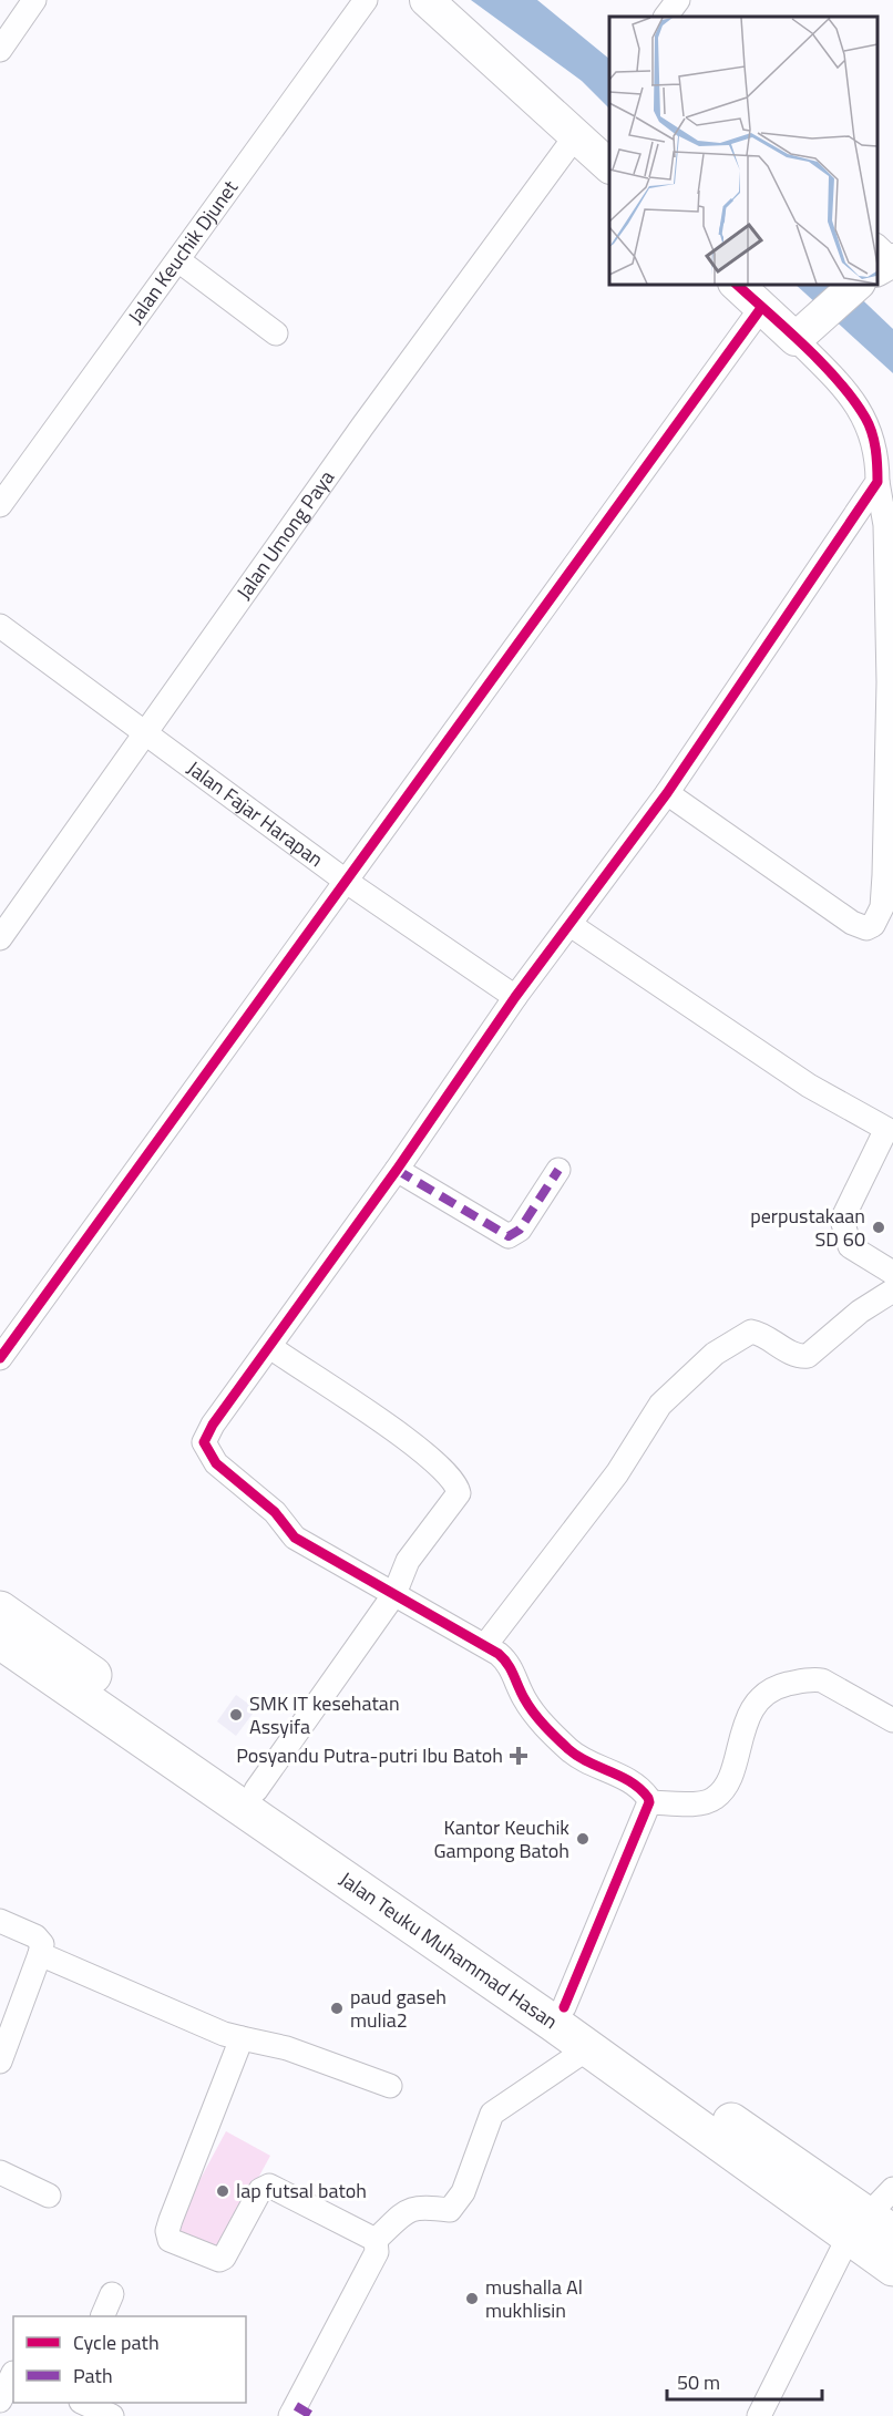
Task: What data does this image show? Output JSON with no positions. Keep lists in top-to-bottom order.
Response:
{
  "streets": {
    "highway": ["Jalan Teuku Muhammad Hasan"],
    "street": ["Jalan Keuchik Djunet", "Jalan Umong Paya", "Jalan Fajar Harapan"]
  },
  "crossings": [
    ["Jalan Umong Paya", "Jalan Fajar Harapan"]
  ],
  "places": {
    "other": [
      "perpustakaan SD 60",
      "SMK IT kesehatan Assyifa",
      "Kantor Keuchik Gampong Batoh",
      "paud gaseh mulia2",
      "lap futsal batoh",
      "mushalla Al mukhlisin"
    ],
    "health": ["Posyandu Putra-putri Ibu Batoh"]
  },
  "legend": ["Cycle path", "Path"],
  "scale_bar": "50 m"
}
